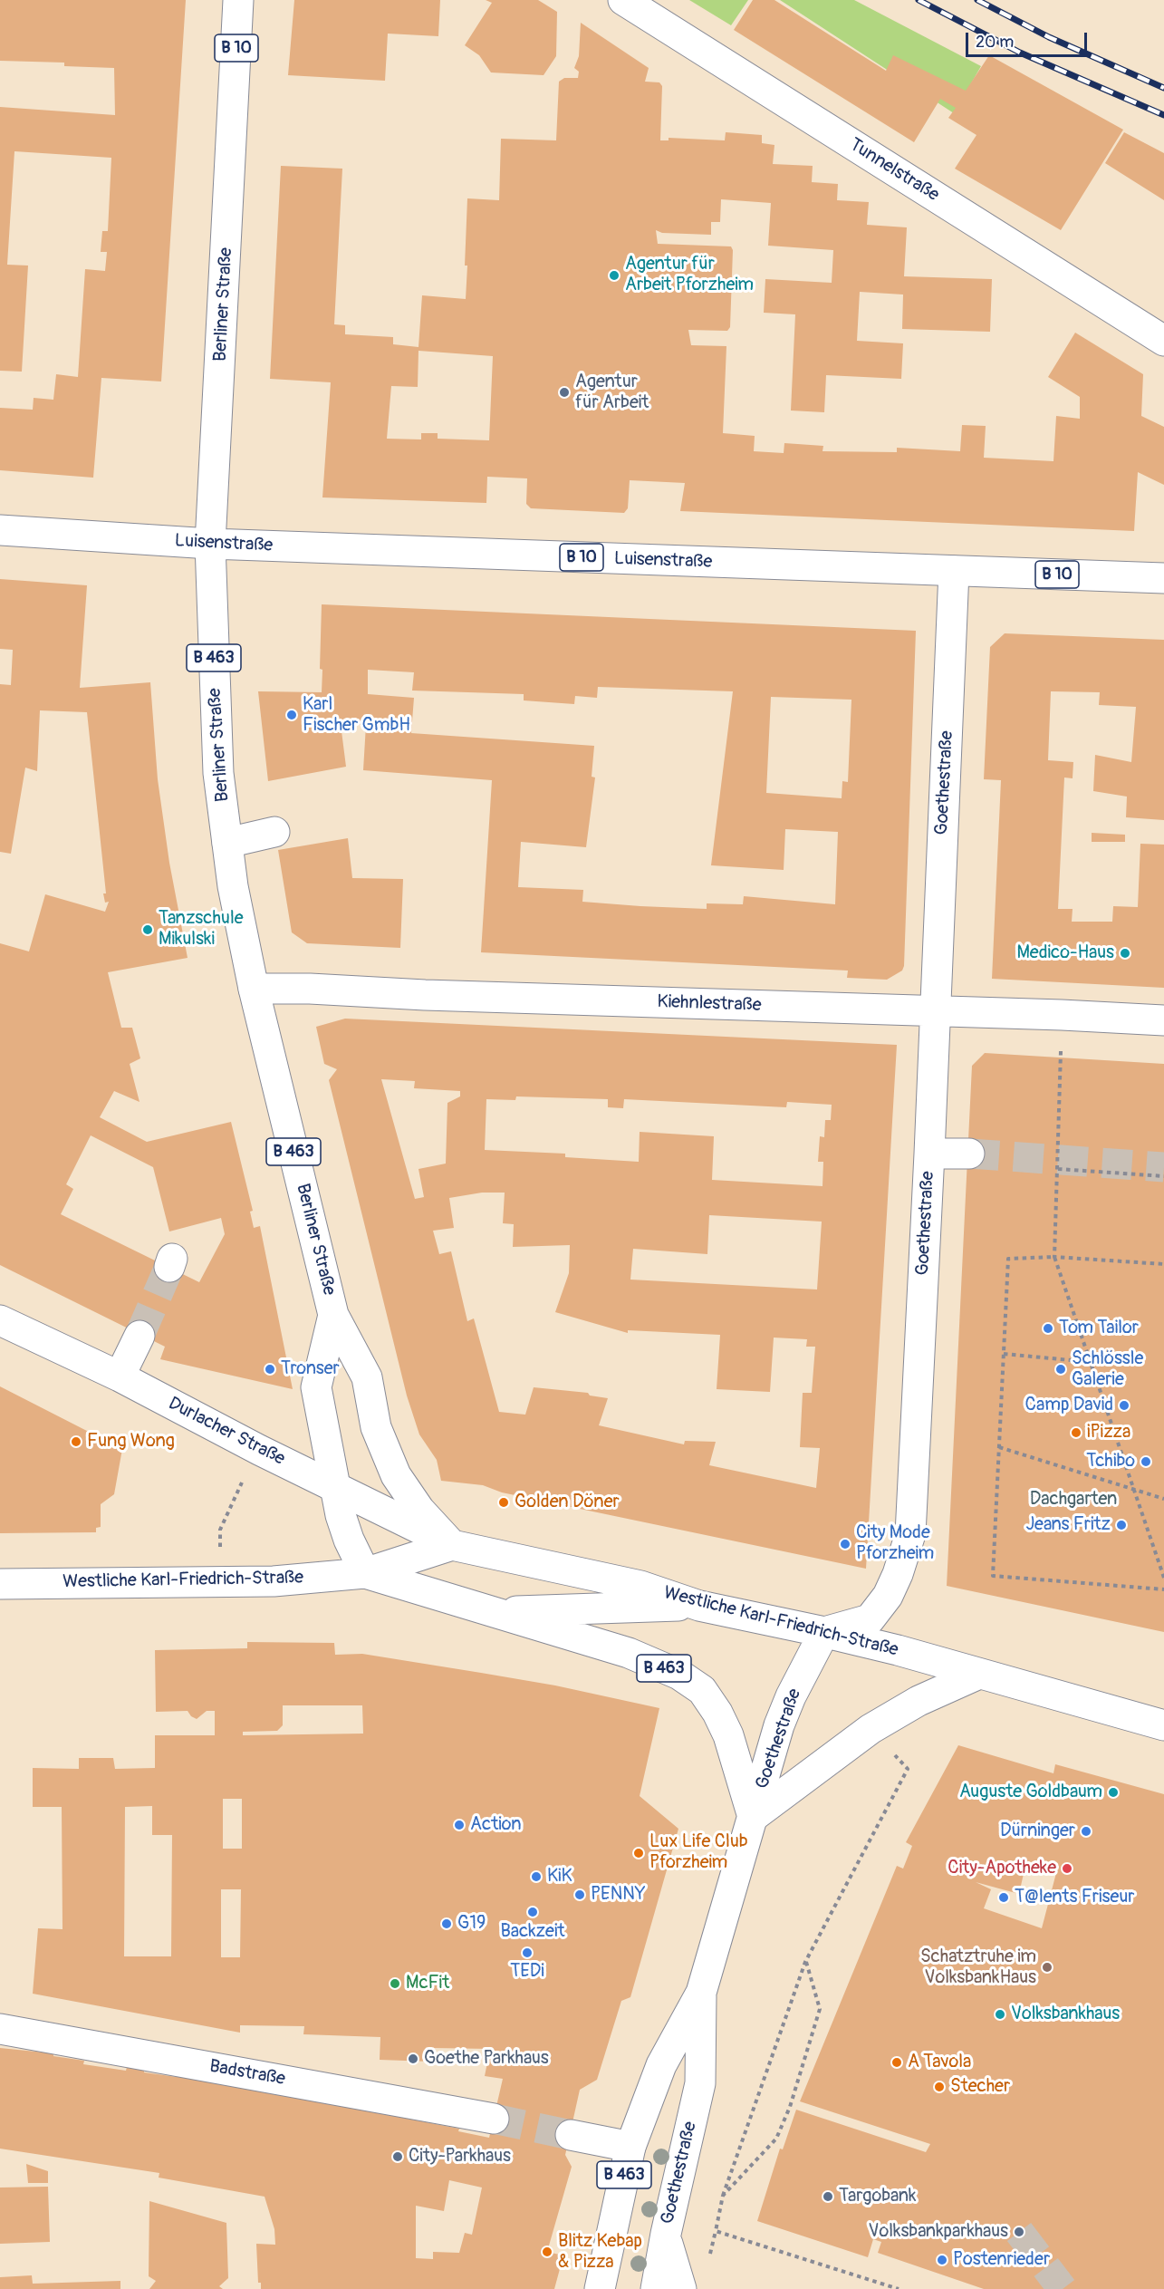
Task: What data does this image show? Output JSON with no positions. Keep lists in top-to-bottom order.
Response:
{
  "streets": {
    "main road": [
      "B 10",
      "Tunnelstraße",
      "Berliner Straße",
      "Luisenstraße",
      "B 463",
      "Goethestraße",
      "Kiehnlestraße",
      "Durlacher Straße",
      "Westliche Karl-Friedrich-Straße",
      "Badstraße"
    ]
  },
  "crossings": [
    ["Berliner Straße", "Luisenstraße"],
    ["Berliner Straße", "Kiehnlestraße"],
    ["Berliner Straße", "Durlacher Straße"],
    ["Berliner Straße", "Westliche Karl-Friedrich-Straße"],
    ["Luisenstraße", "Goethestraße"],
    ["B 463", "Goethestraße"],
    ["B 463", "Westliche Karl-Friedrich-Straße"],
    ["Goethestraße", "Kiehnlestraße"],
    ["Goethestraße", "Westliche Karl-Friedrich-Straße"],
    ["Durlacher Straße", "Westliche Karl-Friedrich-Straße"]
  ],
  "parks": ["Dachgarten"],
  "places": [
    "Agentur für Arbeit Pforzheim",
    "Agentur für Arbeit",
    "Karl Fischer GmbH",
    "Tanzschule Mikulski",
    "Medico-Haus",
    "Tom Tailor",
    "Tronser",
    "Schlössle Galerie",
    "Camp David",
    "iPizza",
    "Fung Wong",
    "Tchibo",
    "Golden Döner",
    "Jeans Fritz",
    "City Mode Pforzheim",
    "Auguste Goldbaum",
    "Action",
    "Dürninger",
    "Lux Life Club Pforzheim",
    "City-Apotheke",
    "KiK",
    "PENNY",
    "T@lents Friseur",
    "Backzeit",
    "G19",
    "TEDi",
    "Schatztruhe im VolksbankHaus",
    "McFit",
    "Volksbankhaus",
    "Goethe Parkhaus",
    "A Tavola",
    "Stecher",
    "City-Parkhaus",
    "Targobank",
    "Volksbankparkhaus",
    "Blitz Kebap & Pizza",
    "Postenrieder"
  ],
  "scale_bar": "20 m"
}
